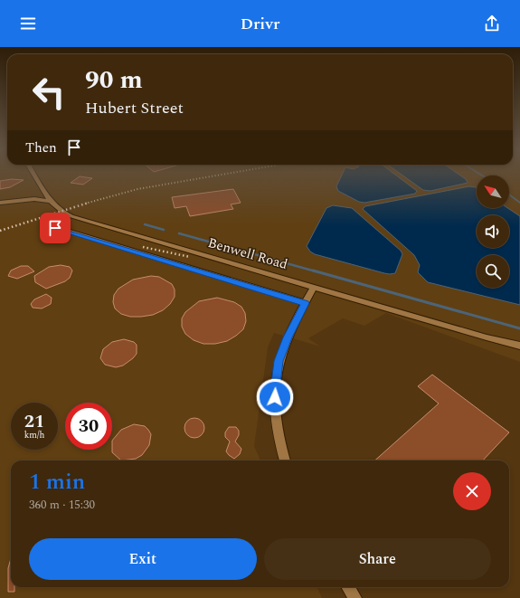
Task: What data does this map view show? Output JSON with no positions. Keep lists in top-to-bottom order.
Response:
{
  "streets": {
    "street": ["Benwell Road"]
  },
  "north": "top left",
  "page": {
    "header": "Drivr",
    "turn": ["90 m", "Hubert Street"],
    "then": "Then",
    "speed": "21 km/h",
    "limit": "30",
    "heading": ["1 min", "360 m · 15:30"],
    "buttons": ["Exit", "Share"]
  }
}
